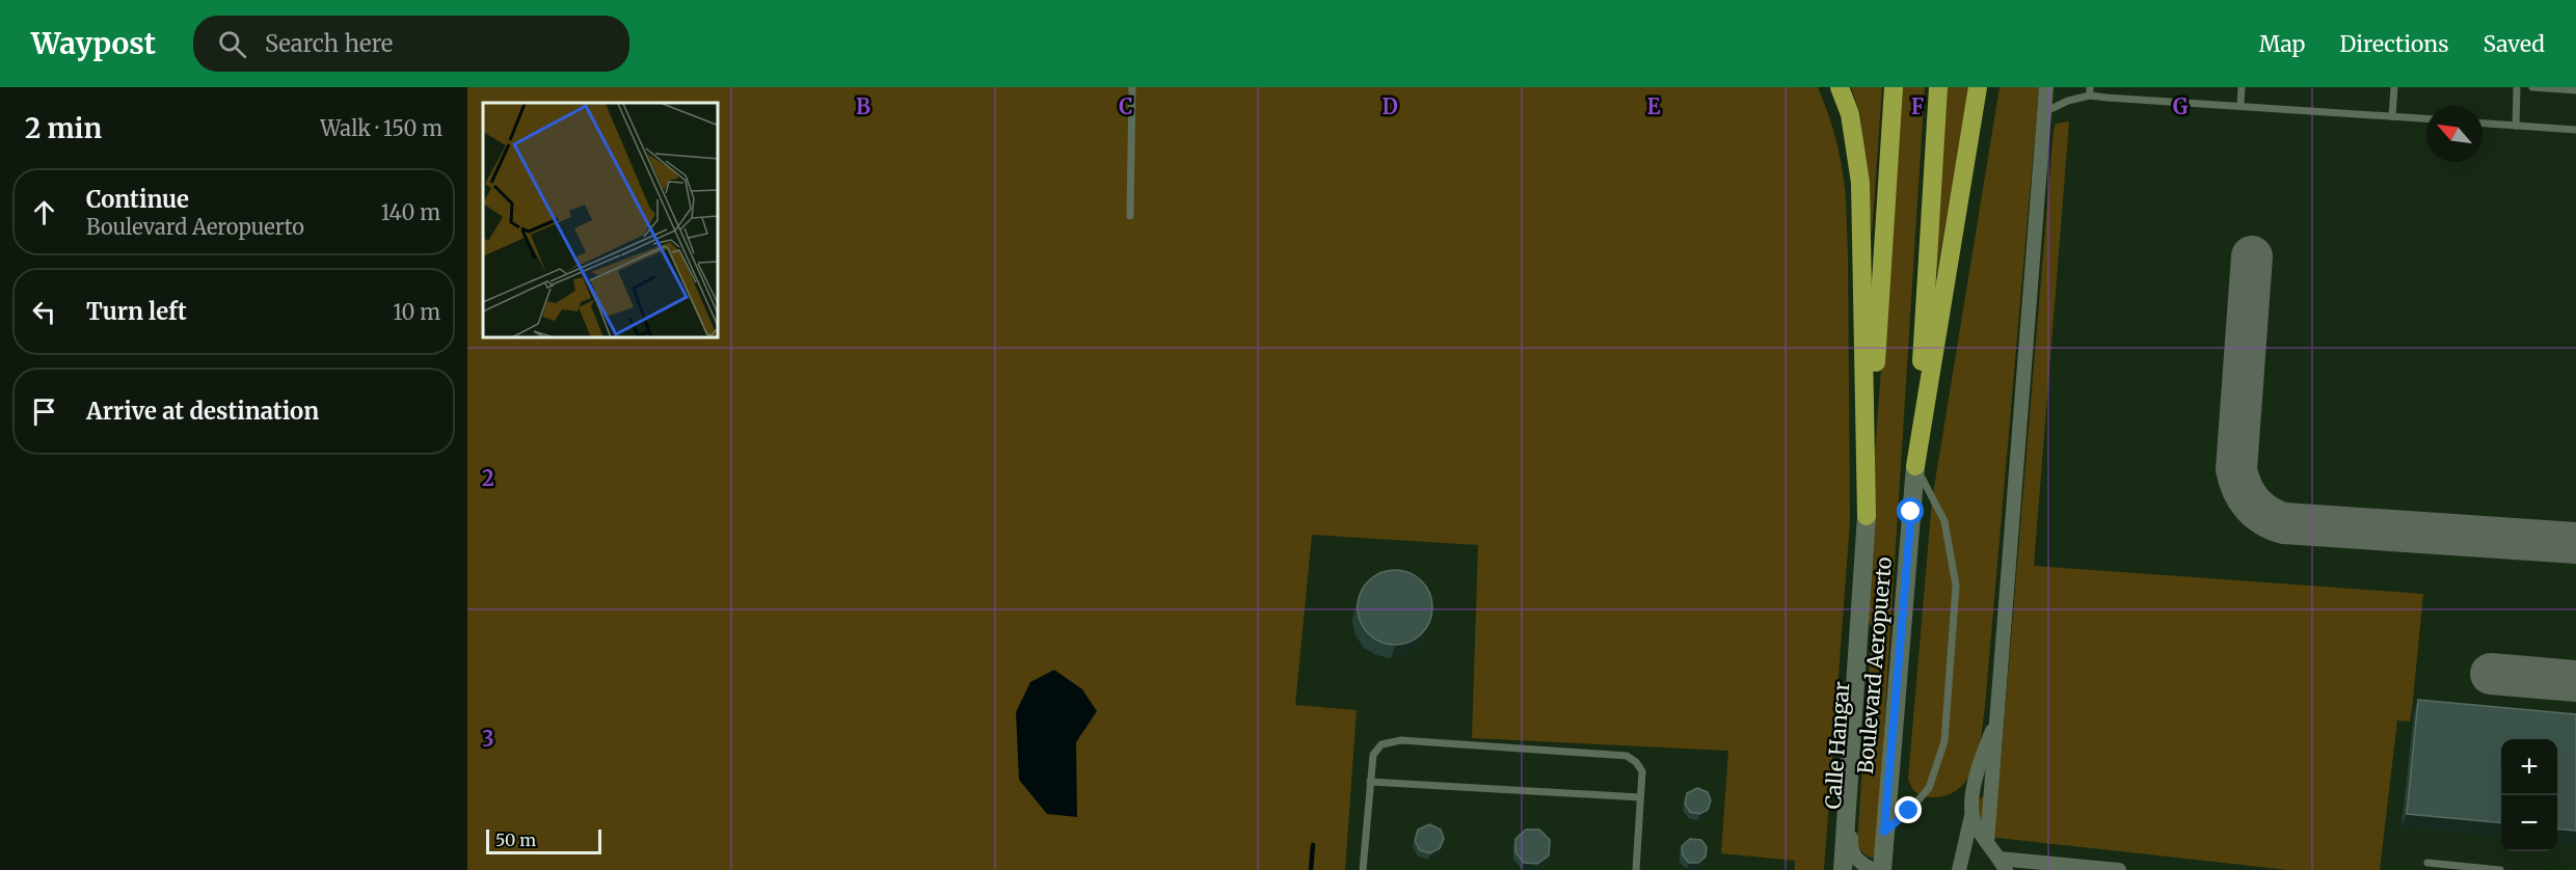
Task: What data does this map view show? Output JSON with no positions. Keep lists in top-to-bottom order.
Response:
{
  "streets": {
    "street": ["Boulevard Aeropuerto", "Calle Hangar"]
  },
  "crossings": [
    ["Boulevard Aeropuerto", "Calle Hangar"]
  ],
  "scale_bar": "50 m",
  "north": "top left",
  "page": {
    "header": "Waypost",
    "search": "Search here",
    "nav": ["Map", "Directions", "Saved"],
    "heading": ["2 min", "Walk · 150 m"],
    "list": [
      ["Continue", "Boulevard Aeropuerto", "140 m"],
      ["Turn left", "10 m"],
      "Arrive at destination"
    ],
    "map_buttons": ["+", "−"],
    "scale": "50 m"
  },
  "grid": {
    "columns": [
      "B",
      "C",
      "D",
      "E",
      "F",
      "G"
    ],
    "rows": ["2", "3"]
  }
}
